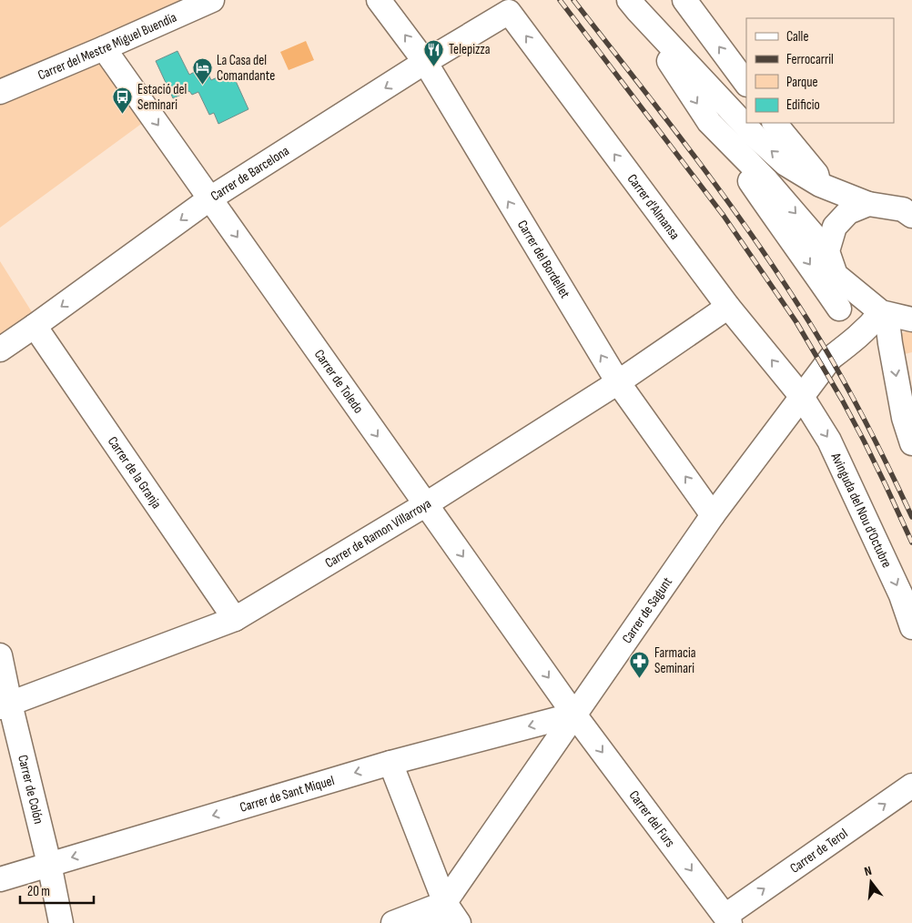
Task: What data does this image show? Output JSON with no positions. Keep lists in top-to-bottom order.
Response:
{
  "streets": {
    "street": [
      "Carrer del Mestre Miguel Buendía",
      "Carrer de Barcelona",
      "Carrer d'Almansa",
      "Carrer del Bordellet",
      "Carrer de Toledo",
      "Carrer de la Granja",
      "Avinguda del Nou d'Octubre",
      "Carrer de Ramon Villarroya",
      "Carrer de Sagunt",
      "Carrer de Colón",
      "Carrer de Sant Miquel",
      "Carrer del Furs",
      "Carrer de Terol"
    ]
  },
  "crossings": [
    ["Carrer del Mestre Miguel Buendía", "Carrer de Toledo"],
    ["Carrer de Barcelona", "Carrer d'Almansa"],
    ["Carrer de Barcelona", "Carrer del Bordellet"],
    ["Carrer de Barcelona", "Carrer de Toledo"],
    ["Carrer de Barcelona", "Carrer de la Granja"],
    ["Carrer d'Almansa", "Avinguda del Nou d'Octubre"],
    ["Carrer d'Almansa", "Carrer de Ramon Villarroya"],
    ["Carrer d'Almansa", "Carrer de Sagunt"],
    ["Carrer del Bordellet", "Carrer de Ramon Villarroya"],
    ["Carrer del Bordellet", "Carrer de Sagunt"],
    ["Carrer de Toledo", "Carrer de Ramon Villarroya"],
    ["Carrer de Toledo", "Carrer de Sagunt"],
    ["Carrer de Toledo", "Carrer de Sant Miquel"],
    ["Carrer de Toledo", "Carrer del Furs"],
    ["Carrer de la Granja", "Carrer de Ramon Villarroya"],
    ["Avinguda del Nou d'Octubre", "Carrer de Sagunt"],
    ["Carrer de Ramon Villarroya", "Carrer de Colón"],
    ["Carrer de Sagunt", "Carrer de Sant Miquel"],
    ["Carrer de Sagunt", "Carrer del Furs"],
    ["Carrer de Colón", "Carrer de Sant Miquel"],
    ["Carrer de Sant Miquel", "Carrer del Furs"],
    ["Carrer del Furs", "Carrer de Terol"]
  ],
  "one_way": [
    "Carrer de Barcelona",
    "Carrer de Toledo",
    "Carrer de Sant Miquel",
    "Carrer del Furs",
    "Carrer de Terol"
  ],
  "places": {
    "restaurant": ["Telepizza"],
    "hotel": ["La Casa del Comandante"],
    "bus stop": ["Estació del Seminari"],
    "pharmacy": ["Farmacia Seminari"]
  },
  "legend": [
    "Calle",
    "Ferrocarril",
    "Parque",
    "Edificio"
  ],
  "scale_bar": "20 m",
  "north": "top"
}
